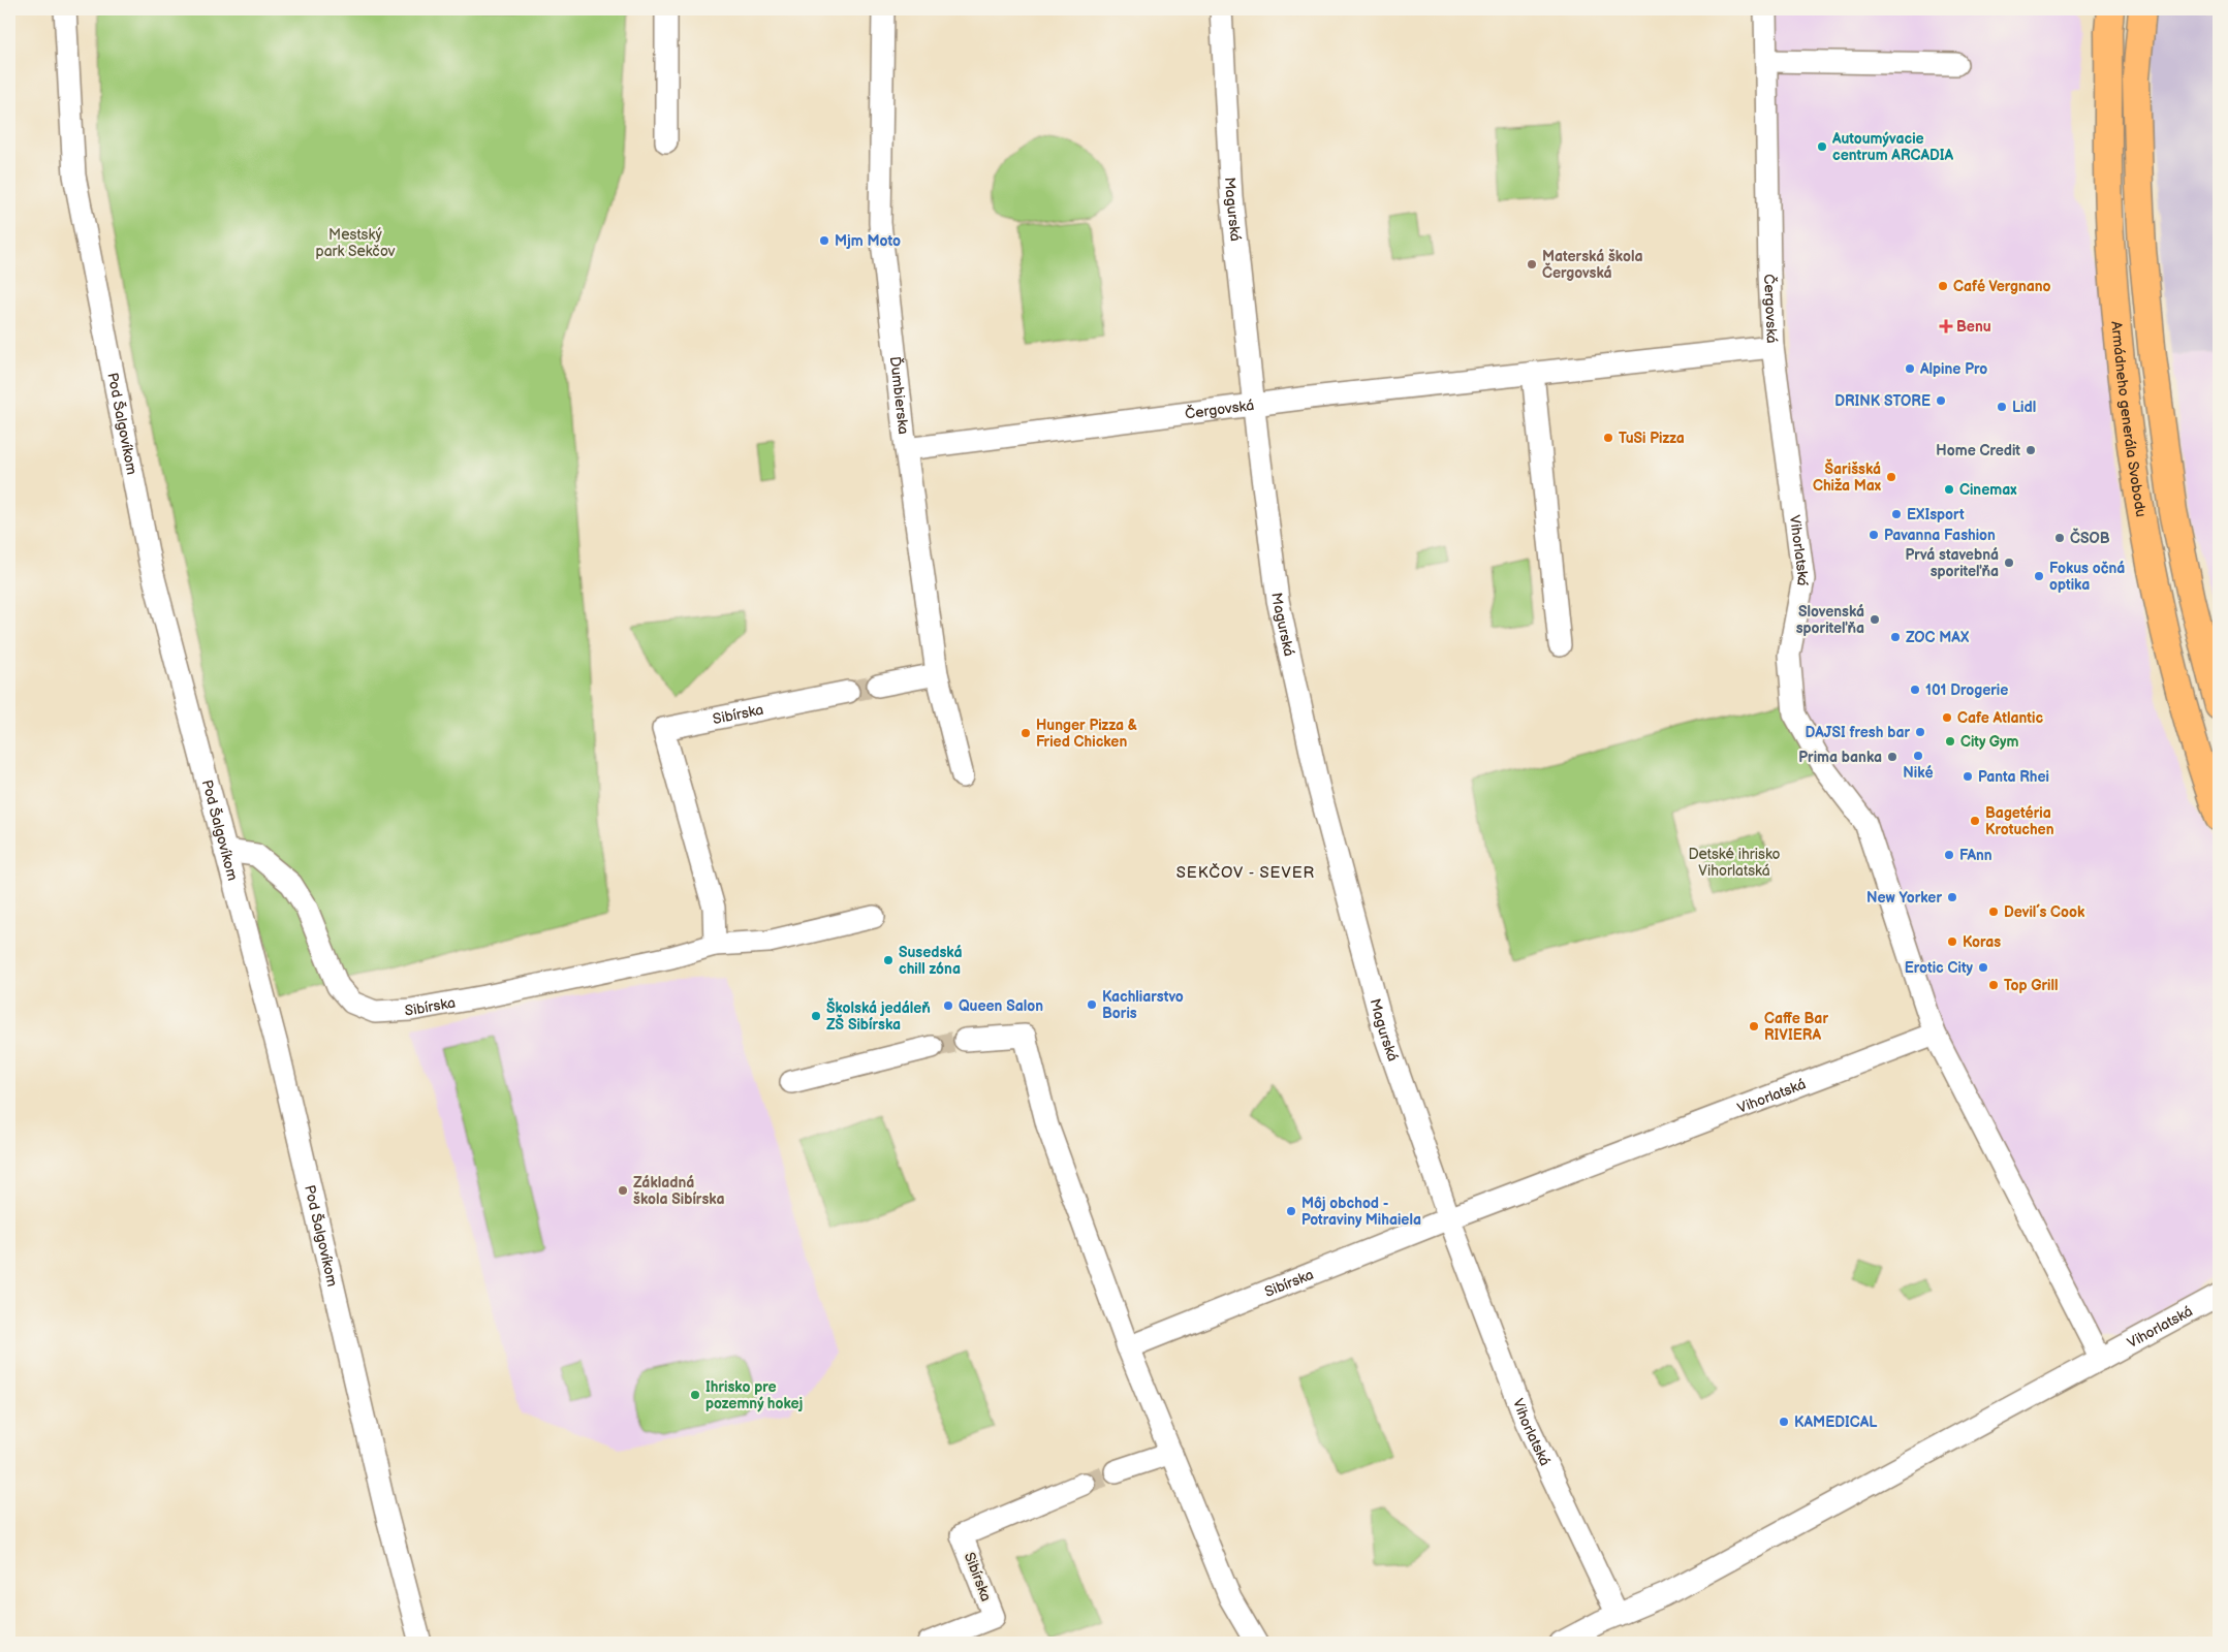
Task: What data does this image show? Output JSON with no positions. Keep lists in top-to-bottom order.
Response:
{
  "streets": {
    "main road": ["Armádneho generála Svobodu"],
    "street": [
      "Magurská",
      "Čergovská",
      "Ďumbierska",
      "Pod Šalgovíkom",
      "Vihorlatská",
      "Sibírska"
    ]
  },
  "crossings": [
    ["Magurská", "Čergovská"],
    ["Magurská", "Vihorlatská"],
    ["Magurská", "Sibírska"],
    ["Čergovská", "Ďumbierska"],
    ["Čergovská", "Vihorlatská"],
    ["Pod Šalgovíkom", "Sibírska"],
    ["Vihorlatská", "Sibírska"]
  ],
  "districts": ["SEKČOV - SEVER"],
  "parks": ["Mestský park Sekčov", "Detské ihrisko Vihorlatská"],
  "places": {
    "other": [
      "Autoumývacie centrum ARCADIA",
      "Mjm Moto",
      "Materská škola Čergovská",
      "Café Vergnano",
      "Alpine Pro",
      "DRINK STORE",
      "Lidl",
      "TuSi Pizza",
      "Home Credit",
      "Šarišská Chiža Max",
      "Cinemax",
      "EXIsport",
      "Pavanna Fashion",
      "ČSOB",
      "Prvá stavebná sporiteľňa",
      "Fokus očná optika",
      "Slovenská sporiteľňa",
      "ZOC MAX",
      "101 Drogerie",
      "Cafe Atlantic",
      "DAJSI fresh bar",
      "Hunger Pizza & Fried Chicken",
      "City Gym",
      "Niké",
      "Prima banka",
      "Panta Rhei",
      "Bagetéria Krotuchen",
      "FAnn",
      "New Yorker",
      "Devil´s Cook",
      "Koras",
      "Susedská chill zóna",
      "Erotic City",
      "Top Grill",
      "Kachliarstvo Boris",
      "Queen Salon",
      "Školská jedáleň ZŠ Sibírska",
      "Caffe Bar RIVIERA",
      "Základná škola Sibírska",
      "Môj obchod - Potraviny Mihaiela",
      "Ihrisko pre pozemný hokej",
      "KAMEDICAL"
    ],
    "health": ["Benu"]
  }
}
